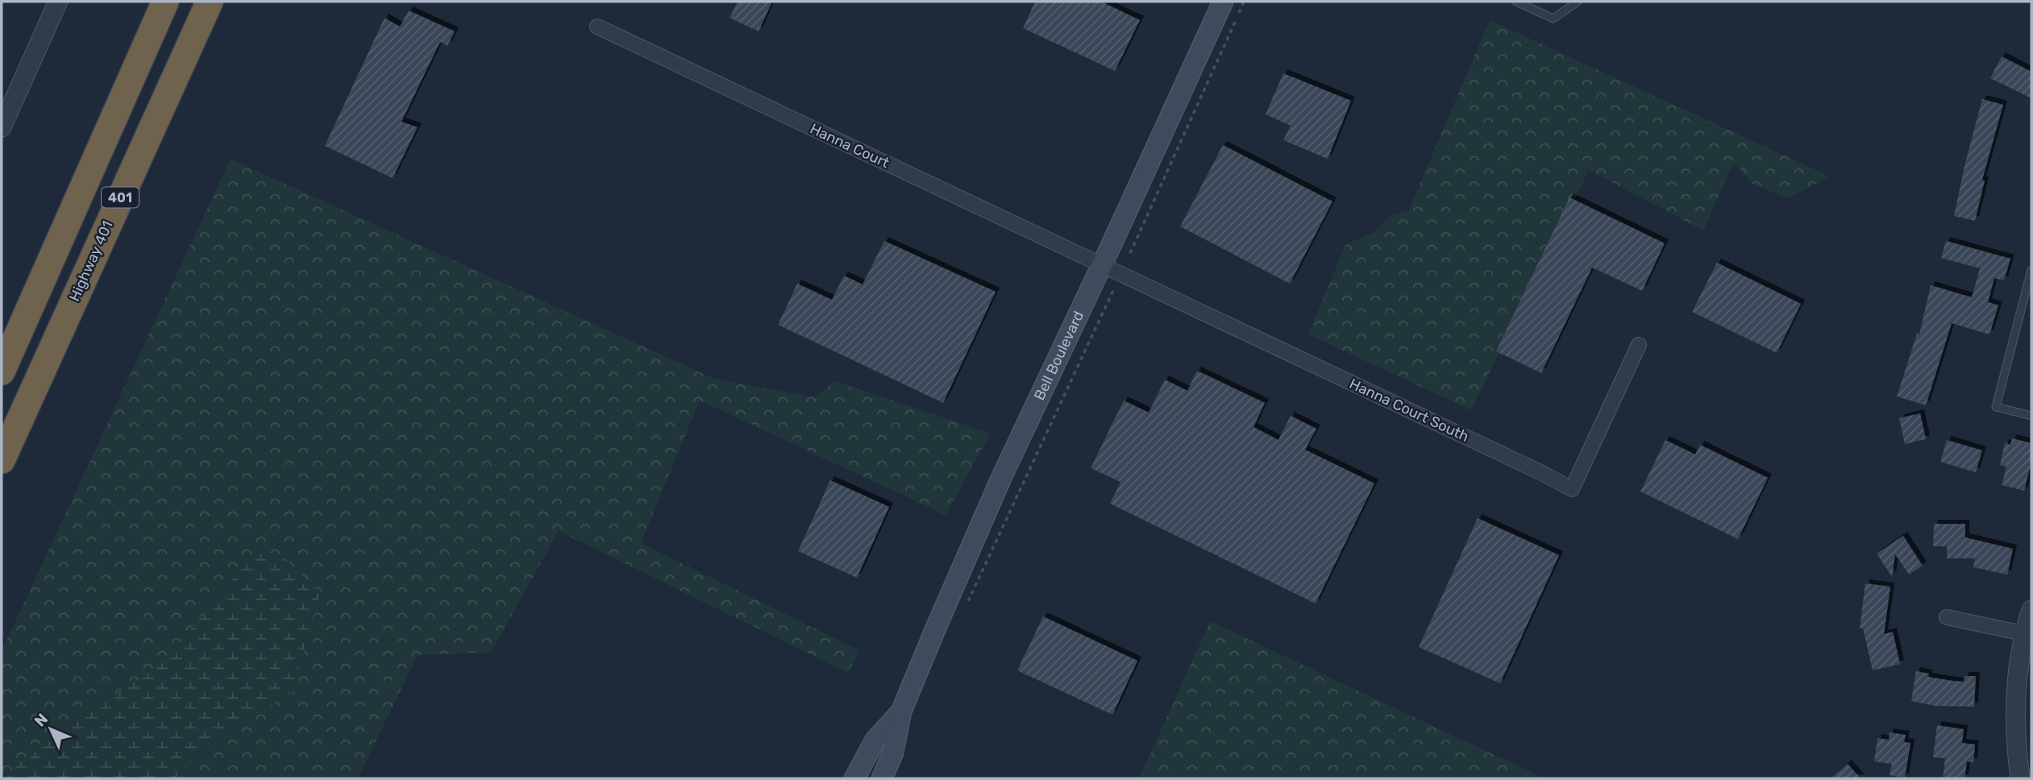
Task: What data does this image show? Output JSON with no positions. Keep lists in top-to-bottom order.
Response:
{
  "streets": {
    "highway": ["401", "Highway 401"],
    "main road": ["Bell Boulevard"],
    "street": ["Hanna Court", "Hanna Court South"]
  },
  "crossings": [
    ["Hanna Court", "Bell Boulevard"],
    ["Hanna Court", "Hanna Court South"],
    ["Bell Boulevard", "Hanna Court South"]
  ],
  "north": "top left"
}
